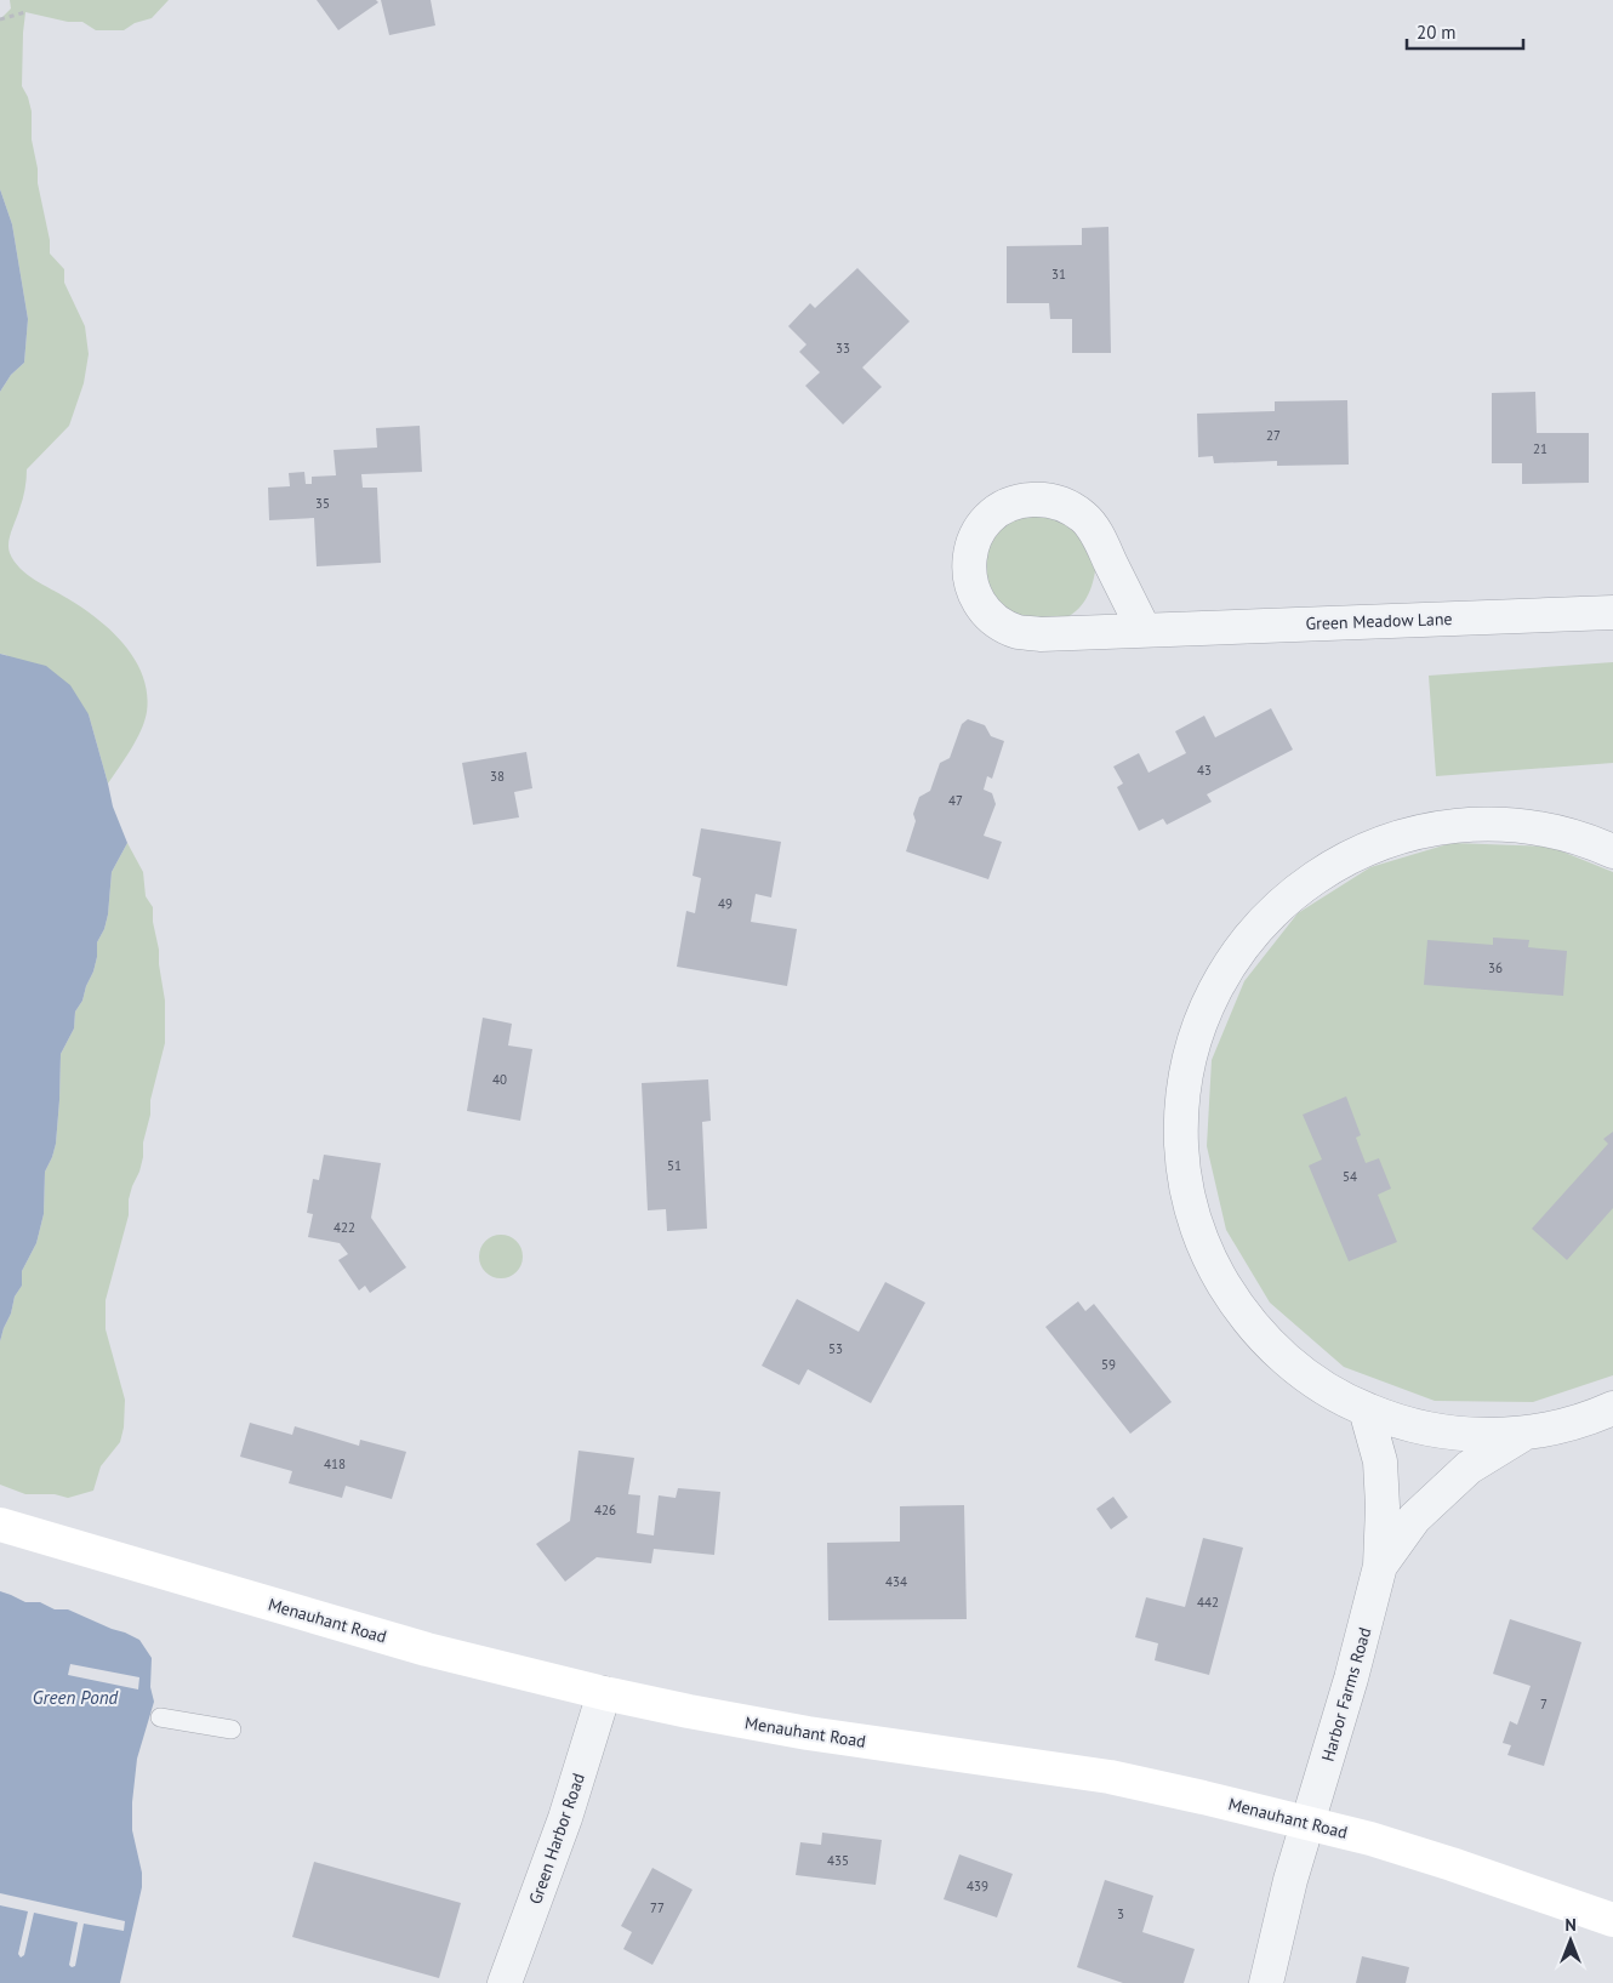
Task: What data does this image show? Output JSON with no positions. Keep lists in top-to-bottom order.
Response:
{
  "streets": {
    "main road": ["Menauhant Road"],
    "street": ["Green Meadow Lane", "Harbor Farms Road", "Green Harbor Road"]
  },
  "crossings": [
    ["Menauhant Road", "Harbor Farms Road"],
    ["Menauhant Road", "Green Harbor Road"]
  ],
  "water": ["Green Pond"],
  "house_numbers": [
    "31",
    "33",
    "27",
    "21",
    "35",
    "43",
    "38",
    "47",
    "49",
    "36",
    "40",
    "51",
    "54",
    "422",
    "53",
    "59",
    "418",
    "426",
    "434",
    "442",
    "7",
    "435",
    "439",
    "77",
    "3"
  ],
  "scale_bar": "20 m",
  "north": "top"
}
